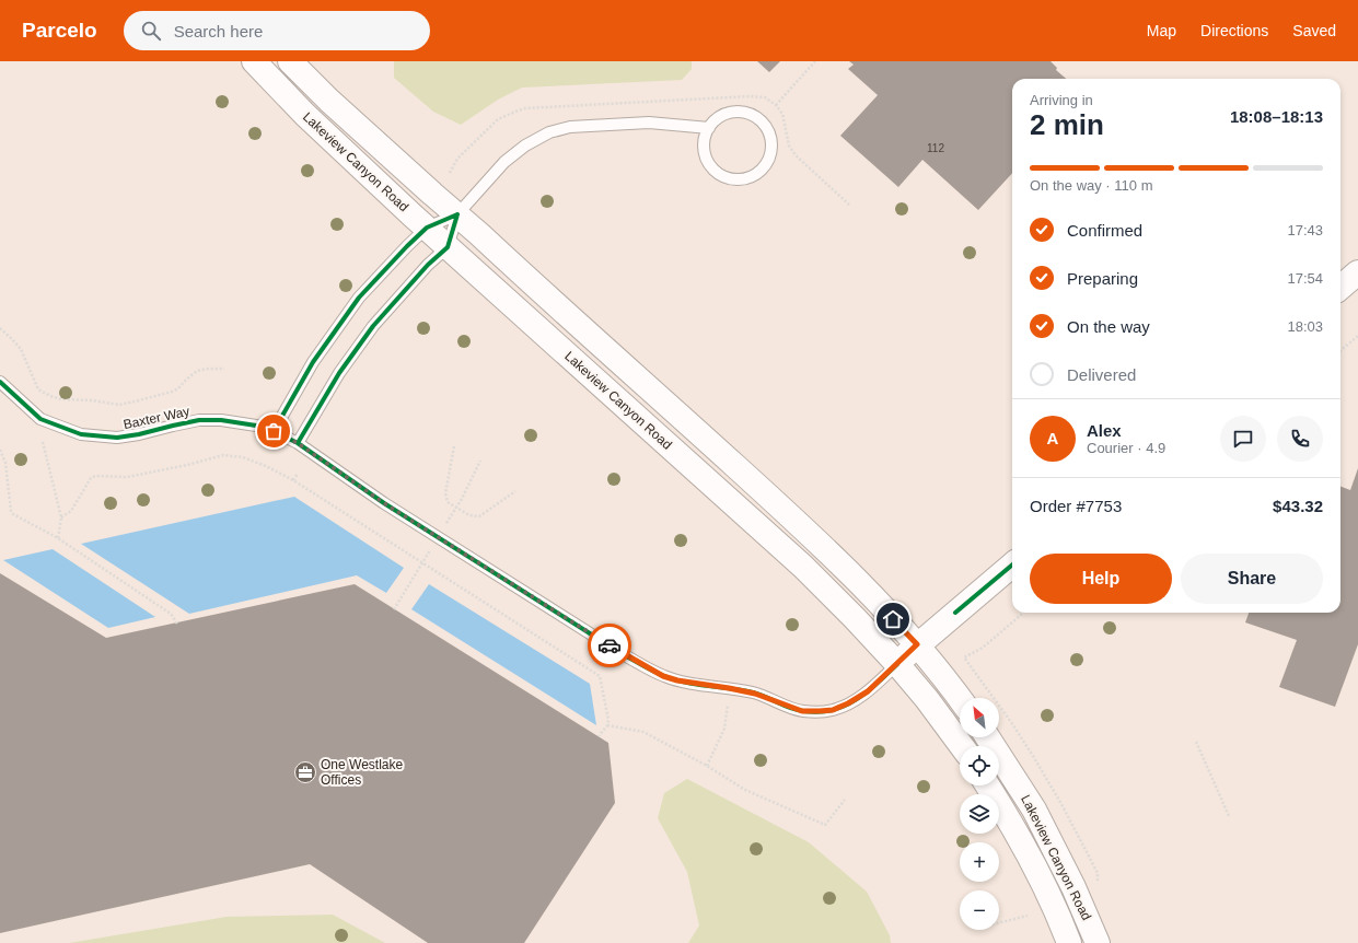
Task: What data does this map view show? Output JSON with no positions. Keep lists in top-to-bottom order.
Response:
{
  "streets": {
    "street": ["Lakeview Canyon Road"],
    "lane": ["Baxter Way"]
  },
  "crossings": [
    ["Lakeview Canyon Road", "Baxter Way"]
  ],
  "places": {
    "office": ["One Westlake Offices"]
  },
  "house_numbers": ["112"],
  "north": "top left",
  "page": {
    "header": "Parcelo",
    "search": "Search here",
    "nav": ["Map", "Directions", "Saved"],
    "heading": ["2 min", "Arriving in", "18:08–18:13"],
    "panel": [
      "Alex",
      "Courier · 4.9",
      "Order #7753",
      "$43.32"
    ],
    "bar": "On the way · 110 m",
    "list": [
      ["Confirmed", "17:43"],
      ["Preparing", "17:54"],
      ["On the way", "18:03"],
      "Delivered"
    ],
    "round": "A",
    "buttons": ["Help", "Share"],
    "map_buttons": ["+", "−"]
  }
}
